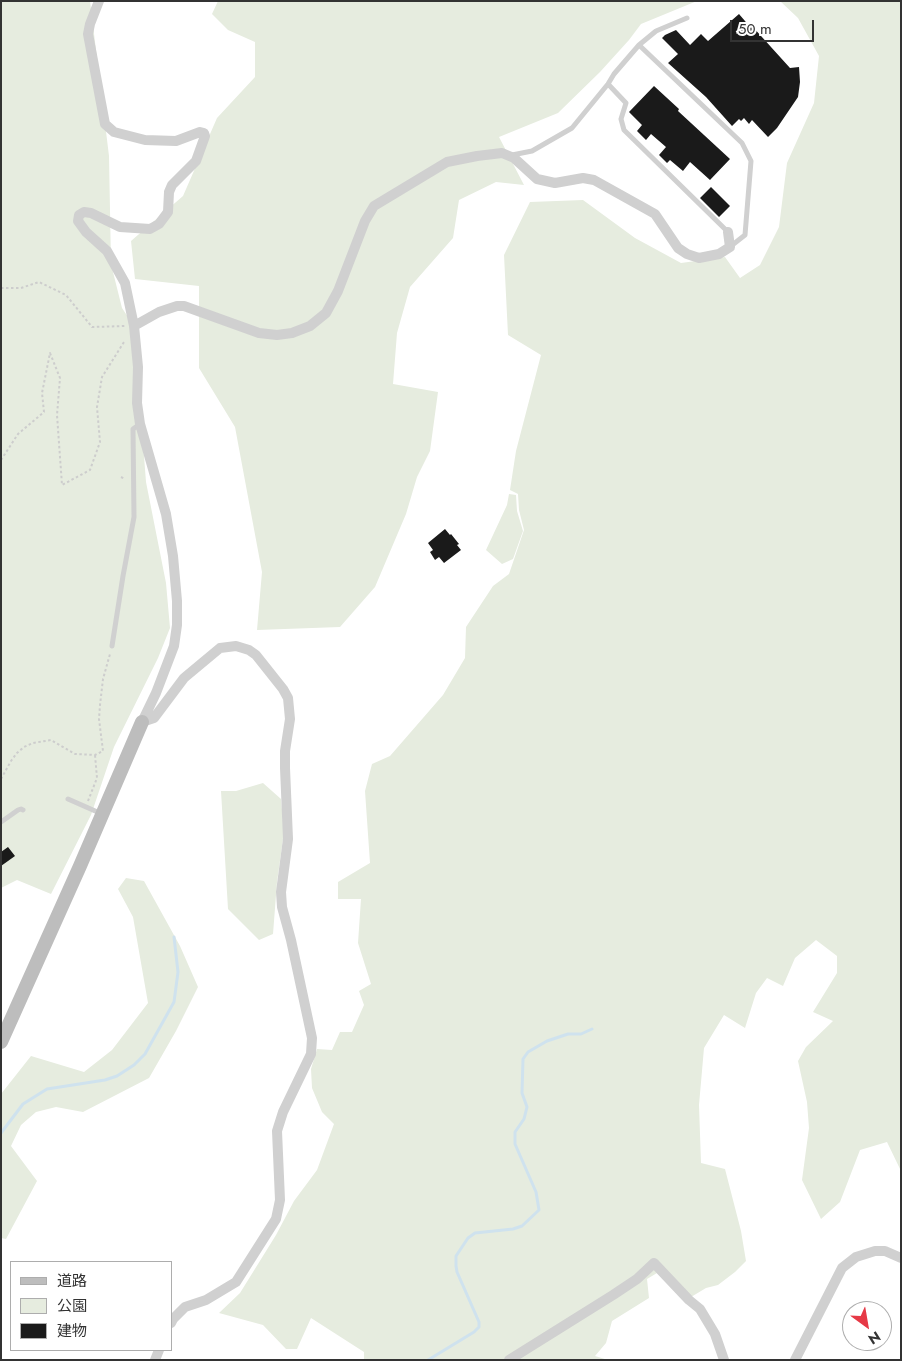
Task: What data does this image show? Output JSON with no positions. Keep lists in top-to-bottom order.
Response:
{
  "legend": ["道路", "公園", "建物"],
  "scale_bar": "50 m",
  "north": "bottom right"
}
